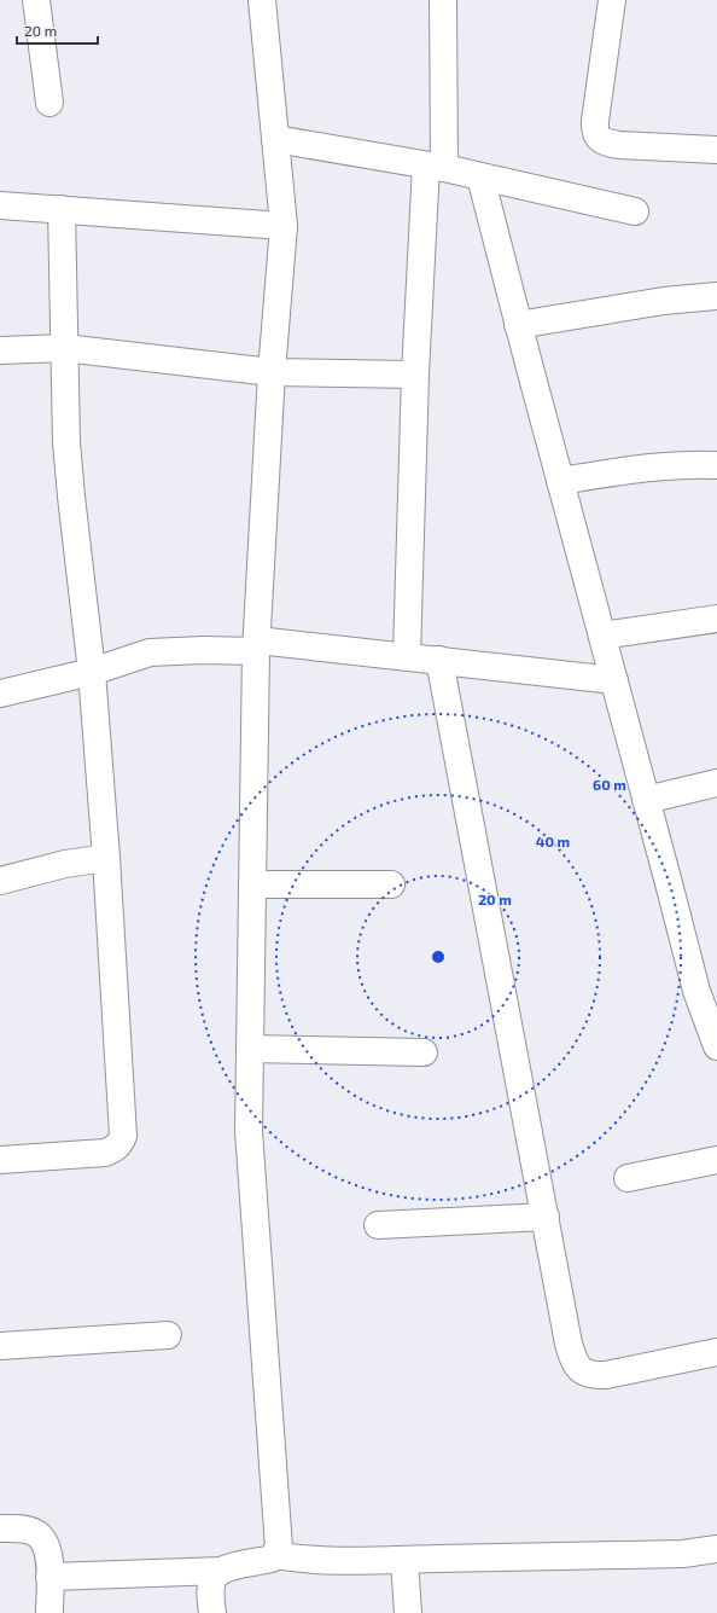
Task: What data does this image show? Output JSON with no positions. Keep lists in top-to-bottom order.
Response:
{
  "scale_bar": "20 m",
  "rings": ["60 m", "40 m", "20 m"]
}
